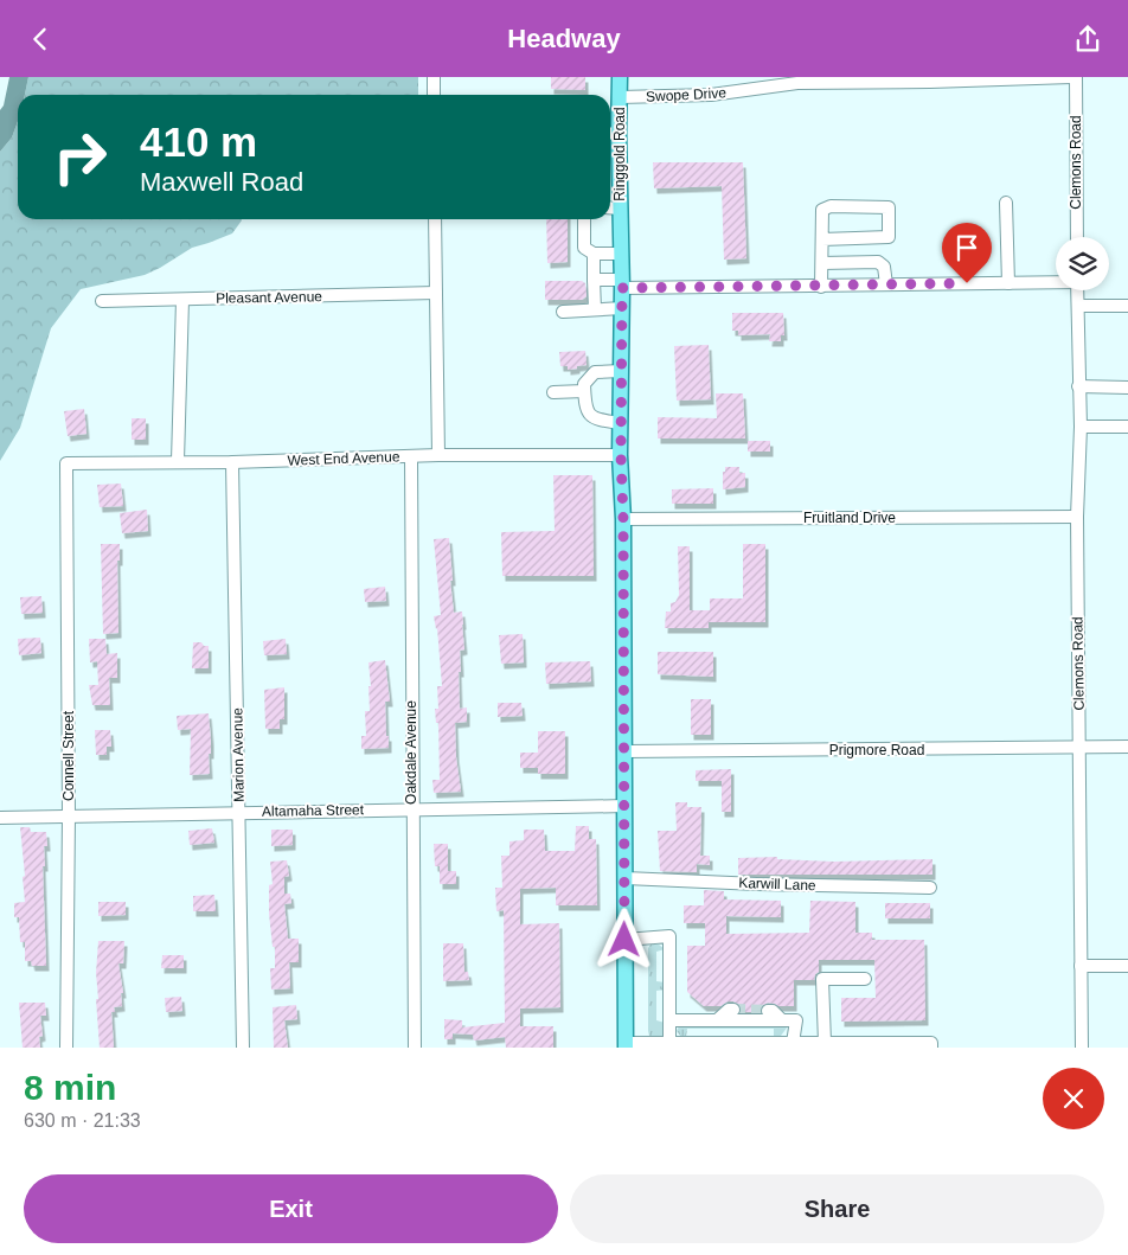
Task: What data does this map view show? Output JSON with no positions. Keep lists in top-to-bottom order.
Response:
{
  "streets": {
    "main road": ["Ringgold Road"],
    "street": [
      "Swope Drive",
      "Clemons Road",
      "Pleasant Avenue",
      "West End Avenue",
      "Fruitland Drive",
      "Prigmore Road",
      "Oakdale Avenue",
      "Marion Avenue",
      "Connell Street",
      "Altamaha Street",
      "Karwill Lane"
    ]
  },
  "crossings": [
    ["Swope Drive", "Ringgold Road"],
    ["Ringgold Road", "West End Avenue"],
    ["Ringgold Road", "Fruitland Drive"],
    ["Ringgold Road", "Prigmore Road"],
    ["Ringgold Road", "Altamaha Street"],
    ["Ringgold Road", "Karwill Lane"],
    ["Clemons Road", "Fruitland Drive"],
    ["Clemons Road", "Prigmore Road"],
    ["West End Avenue", "Oakdale Avenue"],
    ["West End Avenue", "Marion Avenue"],
    ["West End Avenue", "Connell Street"],
    ["Oakdale Avenue", "Altamaha Street"],
    ["Marion Avenue", "Altamaha Street"],
    ["Connell Street", "Altamaha Street"]
  ],
  "page": {
    "header": "Headway",
    "turn": ["410 m", "Maxwell Road"],
    "heading": ["8 min", "630 m · 21:33"],
    "buttons": ["Exit", "Share"]
  }
}
